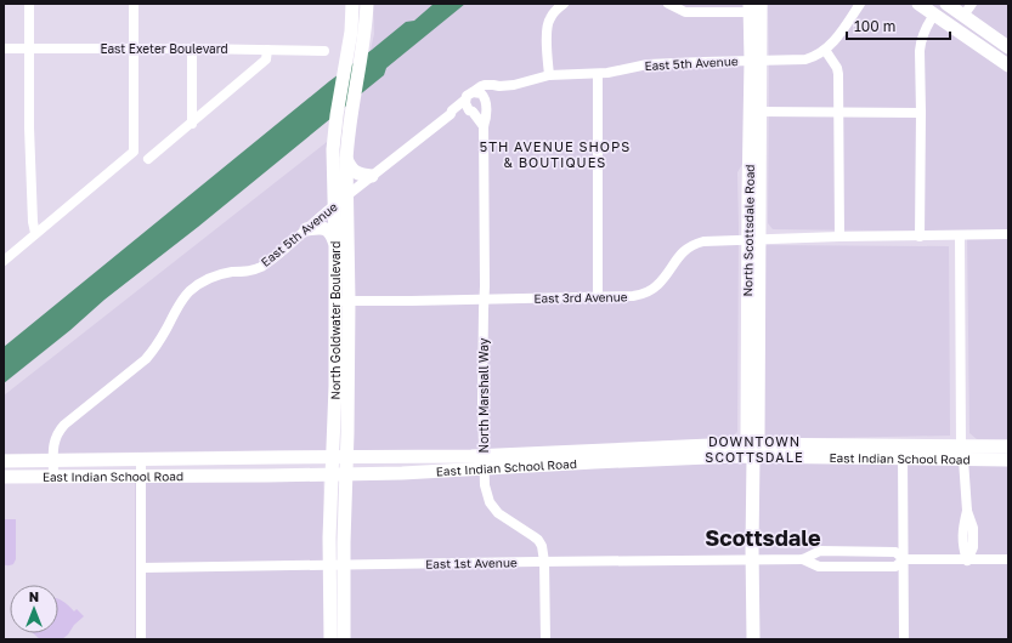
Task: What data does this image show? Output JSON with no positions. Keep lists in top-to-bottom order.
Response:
{
  "streets": {
    "main road": ["North Scottsdale Road", "North Goldwater Boulevard", "East Indian School Road"],
    "street": [
      "East Exeter Boulevard",
      "East 5th Avenue",
      "East 3rd Avenue",
      "North Marshall Way",
      "East 1st Avenue"
    ]
  },
  "crossings": [
    ["East 5th Avenue", "North Scottsdale Road"],
    ["East 5th Avenue", "North Goldwater Boulevard"],
    ["East 5th Avenue", "North Marshall Way"],
    ["East 5th Avenue", "East Indian School Road"],
    ["North Scottsdale Road", "East 3rd Avenue"],
    ["North Scottsdale Road", "East Indian School Road"],
    ["North Scottsdale Road", "East 1st Avenue"],
    ["East 3rd Avenue", "North Goldwater Boulevard"],
    ["East 3rd Avenue", "North Marshall Way"],
    ["North Goldwater Boulevard", "East Indian School Road"],
    ["North Goldwater Boulevard", "East 1st Avenue"],
    ["North Marshall Way", "East Indian School Road"],
    ["North Marshall Way", "East 1st Avenue"]
  ],
  "districts": ["5TH AVENUE SHOPS & BOUTIQUES", "DOWNTOWN SCOTTSDALE", "Scottsdale"],
  "scale_bar": "100 m",
  "north": "top"
}
